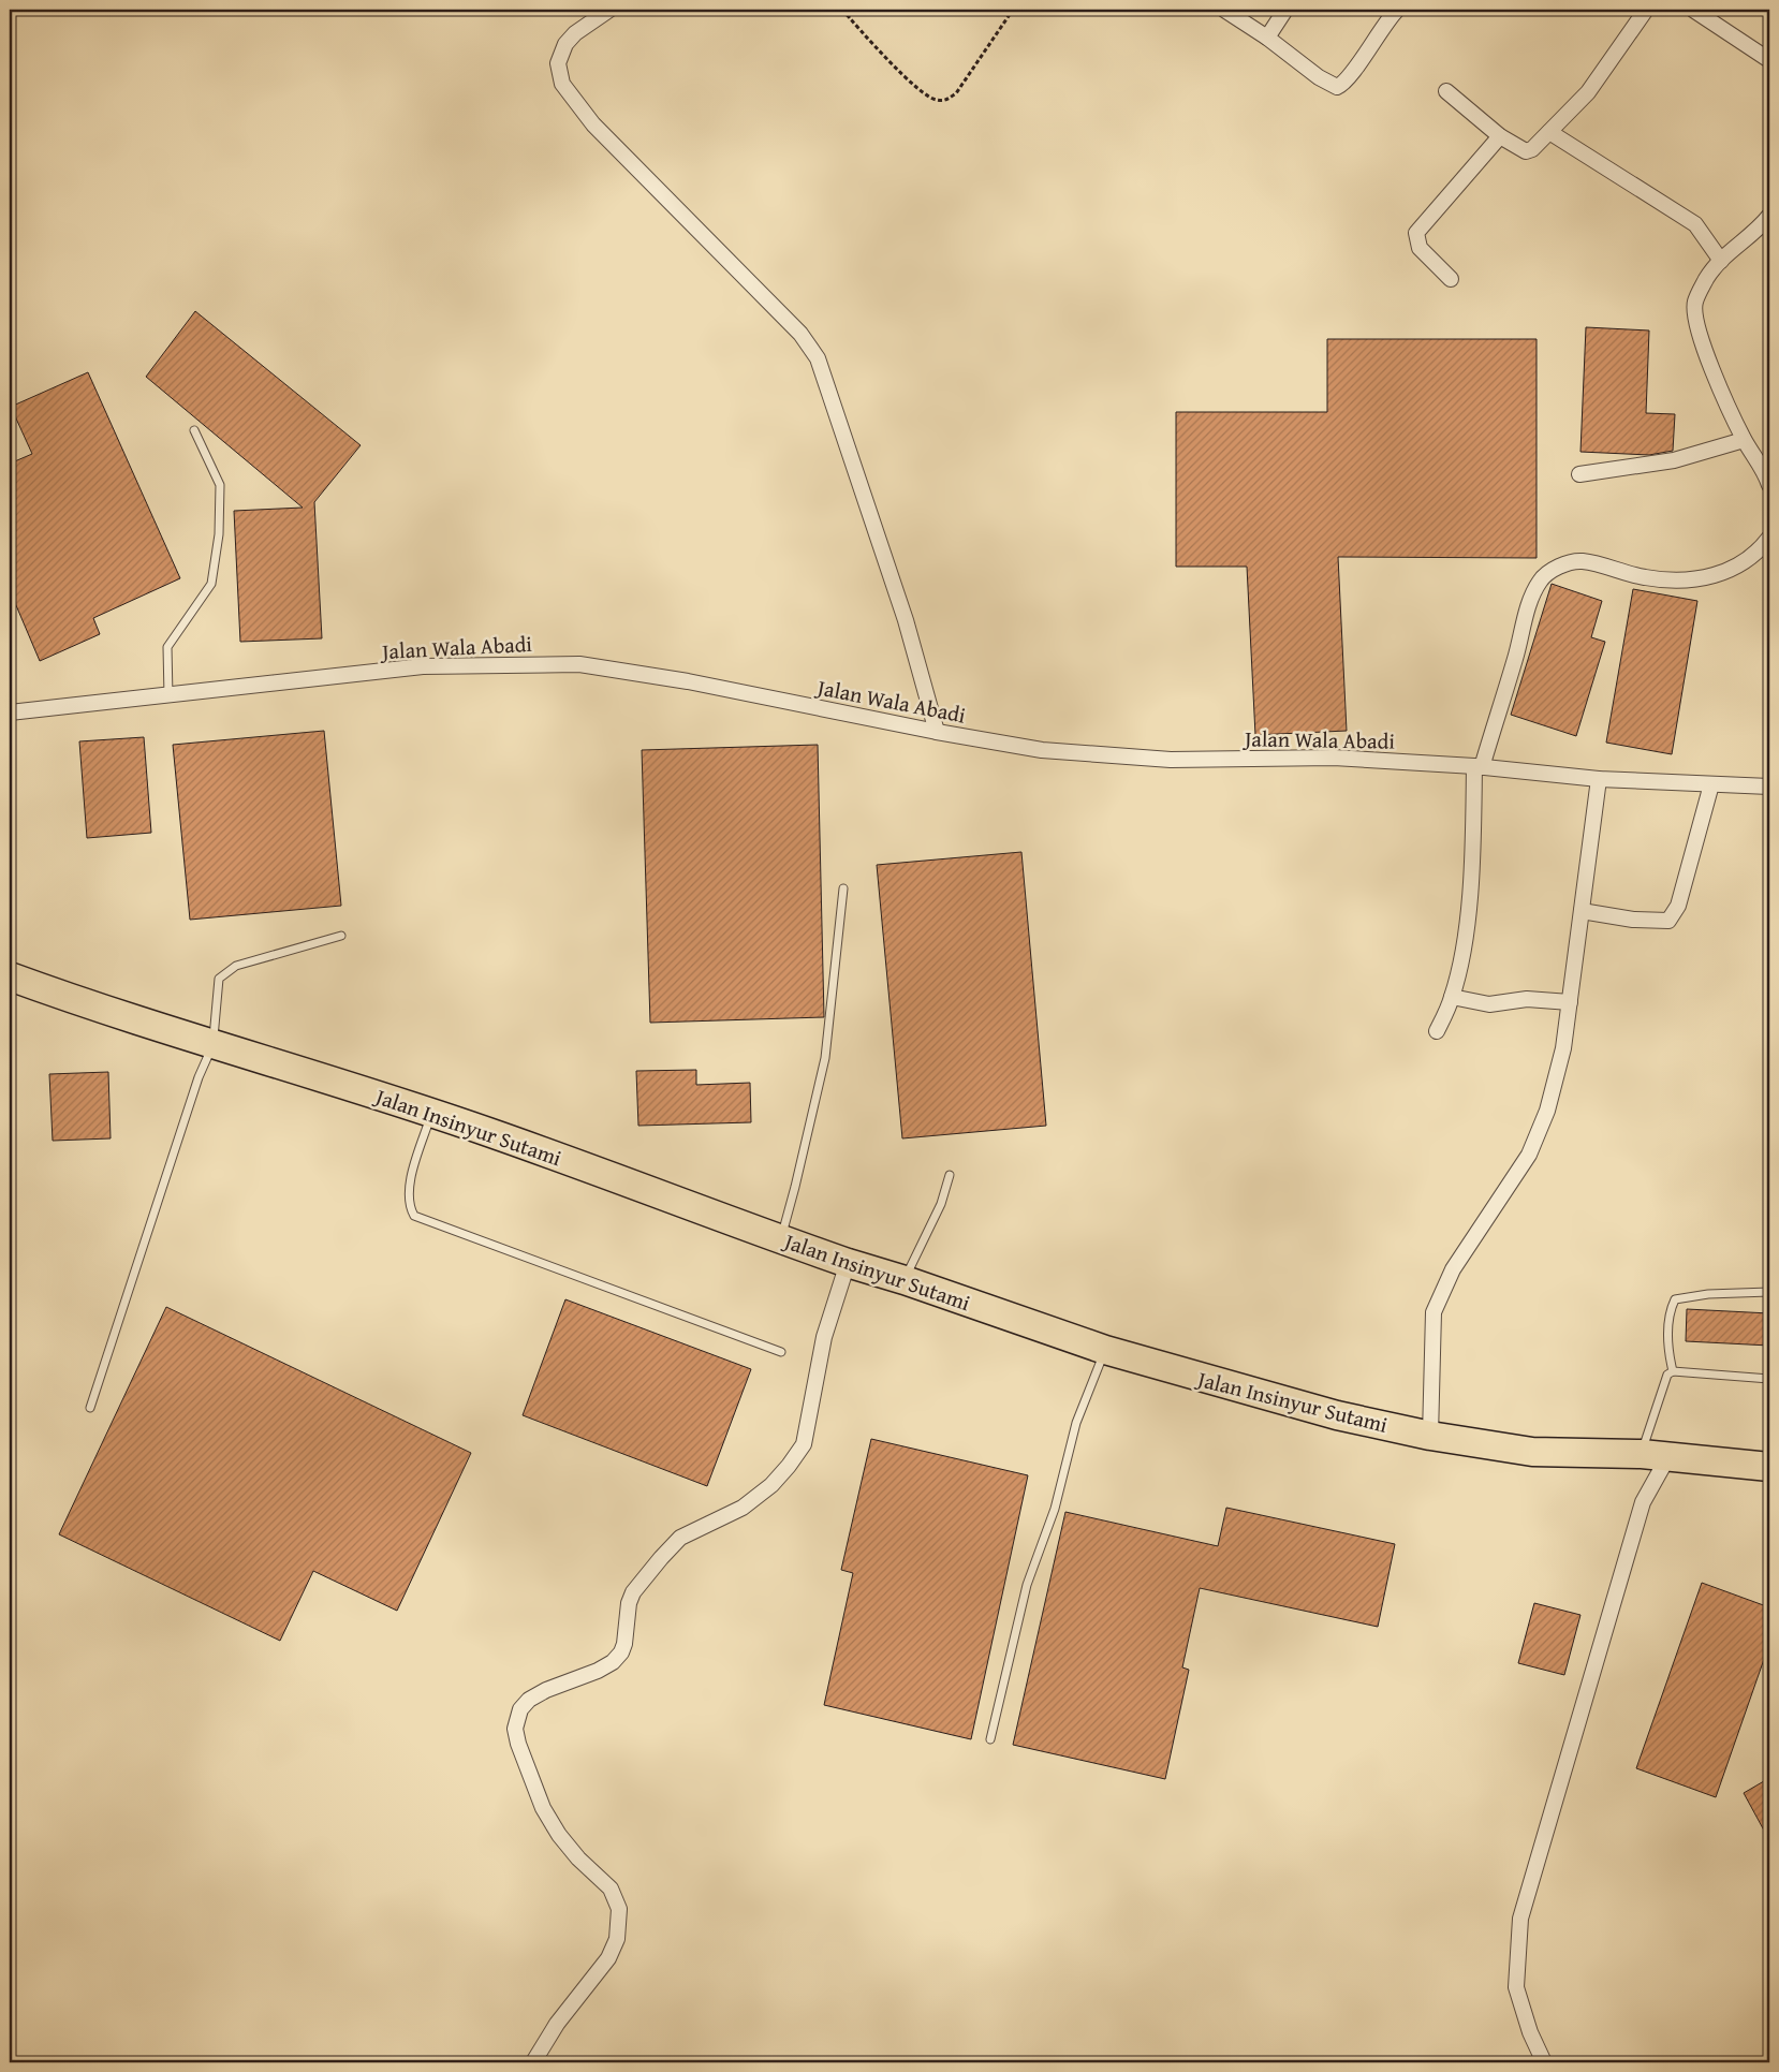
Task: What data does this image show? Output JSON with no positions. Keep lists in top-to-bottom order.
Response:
{
  "streets": {
    "highway": ["Jalan Insinyur Sutami"],
    "street": ["Jalan Wala Abadi"]
  }
}
